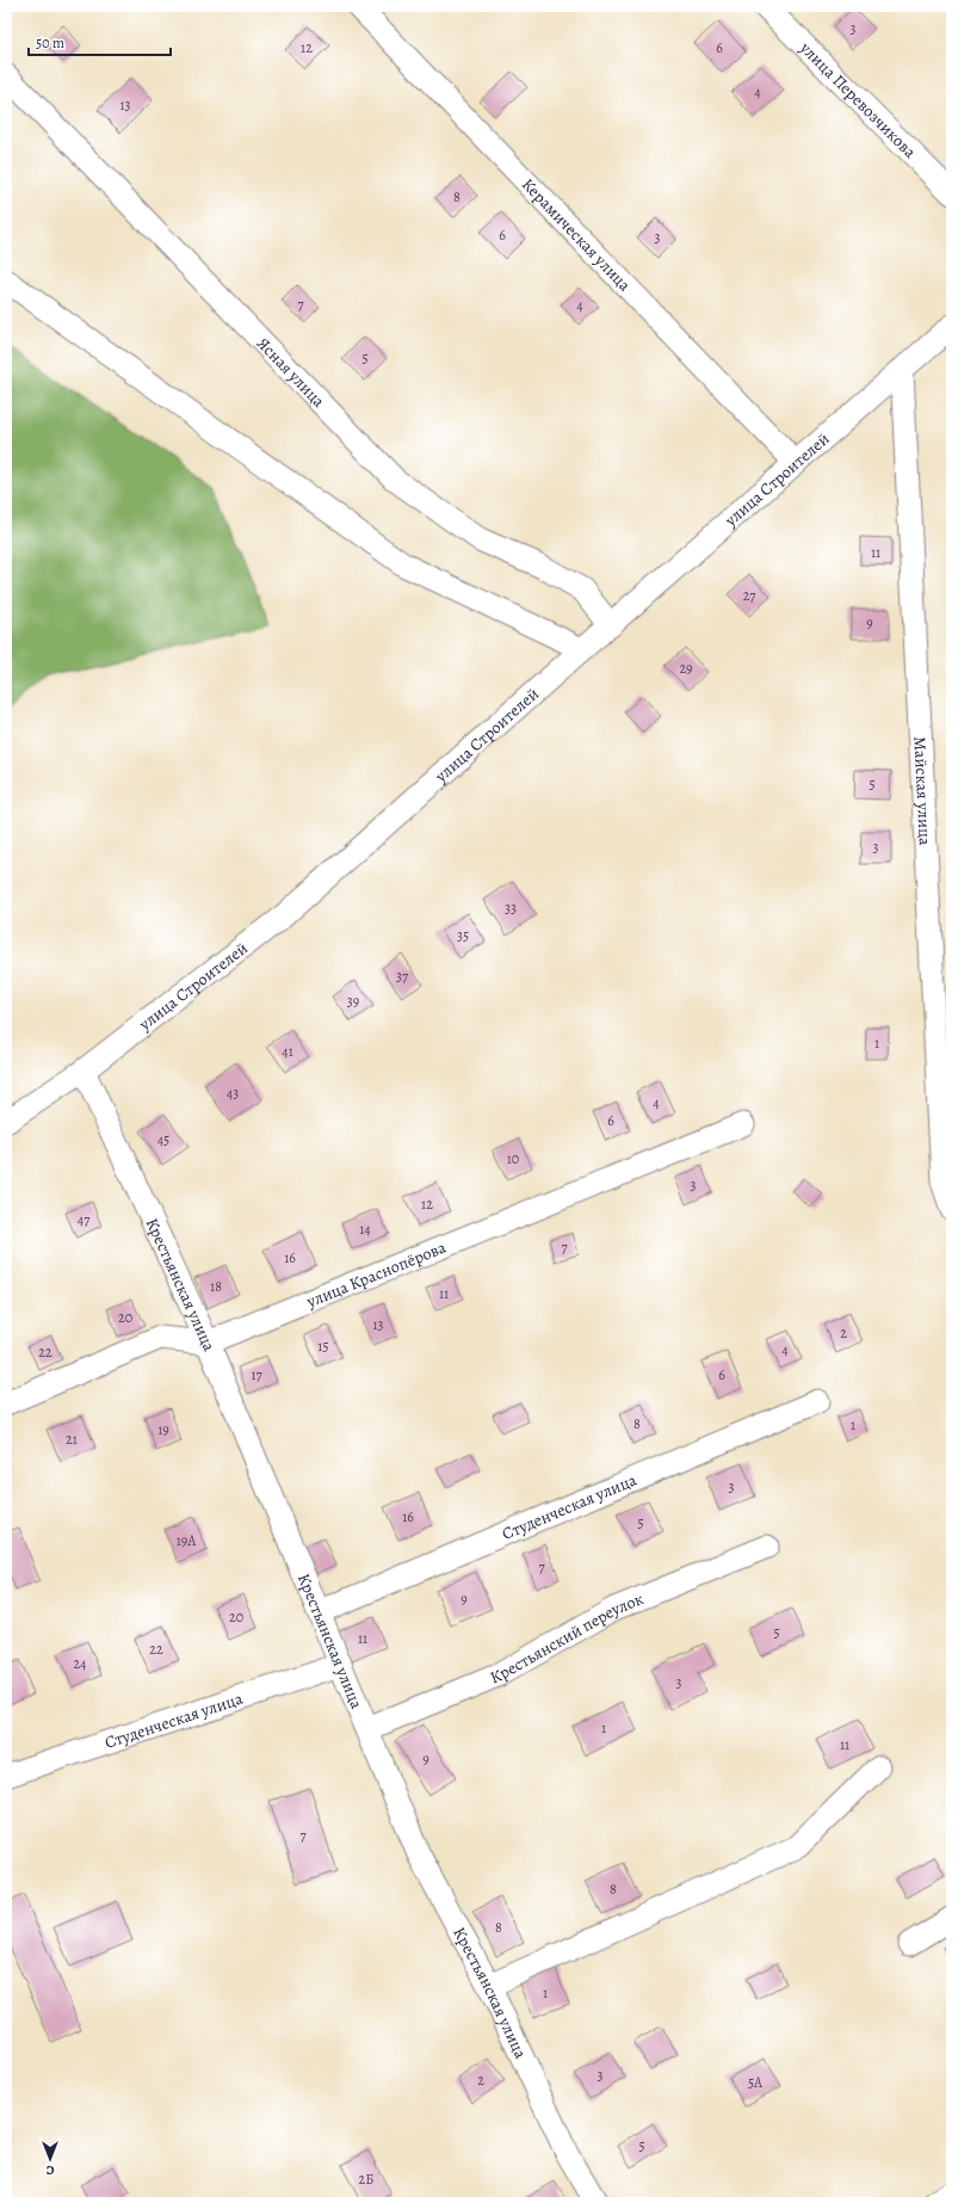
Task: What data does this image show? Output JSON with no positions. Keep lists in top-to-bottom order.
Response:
{
  "streets": {
    "street": [
      "улица Перевозчикова",
      "Керамическая улица",
      "Ясная улица",
      "улица Строителей",
      "Майская улица",
      "улица Краснопёрова",
      "Крестьянская улица",
      "Студенческая улица",
      "Крестьянский переулок"
    ]
  },
  "crossings": [
    ["Керамическая улица", "улица Строителей"],
    ["Ясная улица", "улица Строителей"],
    ["улица Строителей", "Майская улица"],
    ["улица Строителей", "Крестьянская улица"],
    ["улица Краснопёрова", "Крестьянская улица"],
    ["Крестьянская улица", "Студенческая улица"],
    ["Крестьянская улица", "Крестьянский переулок"]
  ],
  "house_numbers": [
    "3",
    "12",
    "6",
    "4",
    "13",
    "8",
    "6",
    "3",
    "7",
    "4",
    "5",
    "11",
    "27",
    "9",
    "29",
    "5",
    "3",
    "33",
    "35",
    "37",
    "39",
    "1",
    "41",
    "43",
    "4",
    "6",
    "45",
    "10",
    "3",
    "12",
    "47",
    "14",
    "7",
    "16",
    "18",
    "11",
    "20",
    "13",
    "2",
    "15",
    "4",
    "22",
    "17",
    "6",
    "8",
    "1",
    "19",
    "21",
    "3",
    "16",
    "5",
    "19А",
    "7",
    "9",
    "20",
    "5",
    "11",
    "22",
    "24",
    "3",
    "1",
    "11",
    "9",
    "7",
    "8",
    "8",
    "1",
    "3",
    "2",
    "5А",
    "5",
    "2Б"
  ],
  "scale_bar": "50 m",
  "north": "bottom"
}
